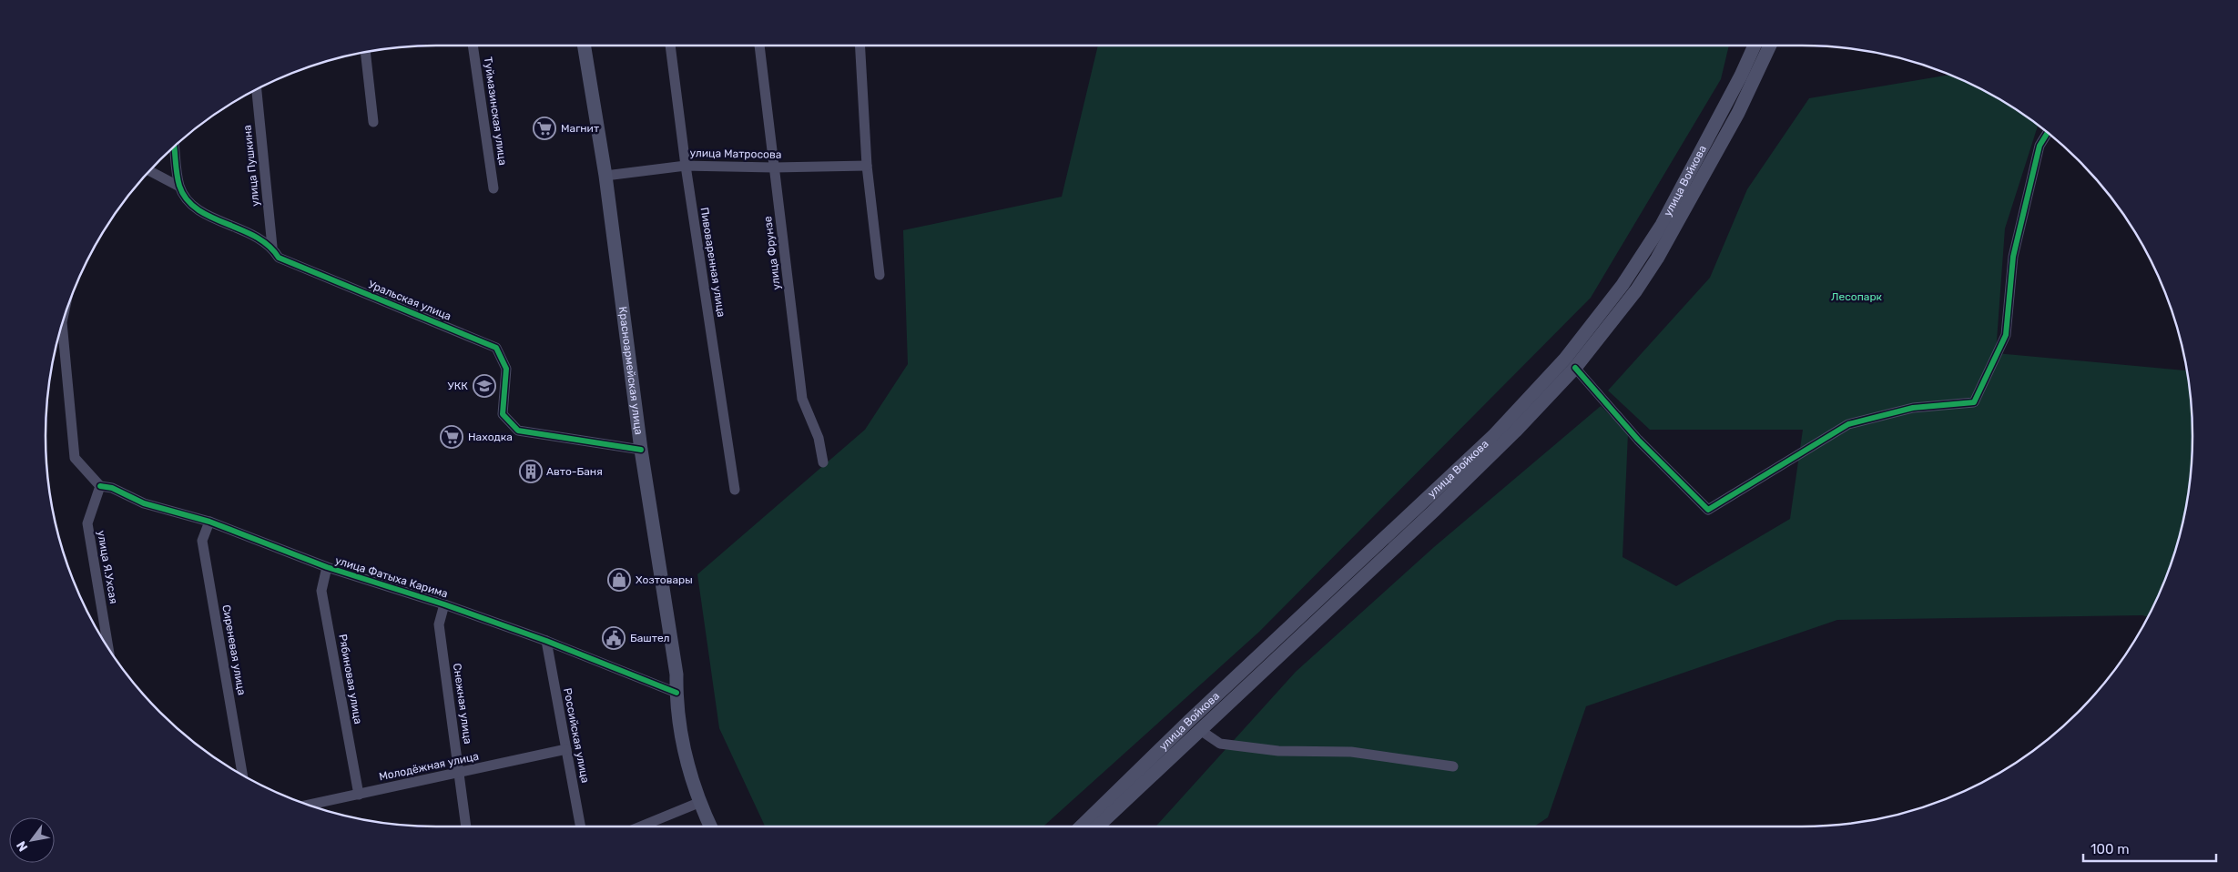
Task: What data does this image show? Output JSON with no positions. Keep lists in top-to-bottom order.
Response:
{
  "streets": {
    "main road": ["улица Войкова", "Красноармейская улица"],
    "street": [
      "Туймазинская улица",
      "улица Матросова",
      "улица Пушкина",
      "улица Фрунзе",
      "Пивоваренная улица",
      "Уральская улица",
      "улица Я.Ухсая",
      "улица Фатыха Карима",
      "Сиреневая улица",
      "Рябиновая улица",
      "Снежная улица",
      "Российская улица",
      "Молодёжная улица"
    ]
  },
  "crossings": [
    ["улица Матросова", "улица Фрунзе"],
    ["улица Матросова", "Пивоваренная улица"],
    ["улица Матросова", "Красноармейская улица"],
    ["улица Пушкина", "Уральская улица"],
    ["Уральская улица", "Красноармейская улица"],
    ["Красноармейская улица", "улица Фатыха Карима"],
    ["улица Я.Ухсая", "улица Фатыха Карима"],
    ["улица Фатыха Карима", "Сиреневая улица"],
    ["улица Фатыха Карима", "Рябиновая улица"],
    ["улица Фатыха Карима", "Снежная улица"],
    ["улица Фатыха Карима", "Российская улица"],
    ["Рябиновая улица", "Молодёжная улица"],
    ["Снежная улица", "Молодёжная улица"],
    ["Российская улица", "Молодёжная улица"]
  ],
  "parks": ["Лесопарк"],
  "places": {
    "supermarket": ["Магнит", "Находка"],
    "school or university": ["УКК"],
    "building": ["Авто-Баня"],
    "shop": ["Хозтовары"],
    "public building": ["Баштел"]
  },
  "scale_bar": "100 m",
  "north": "bottom left"
}
